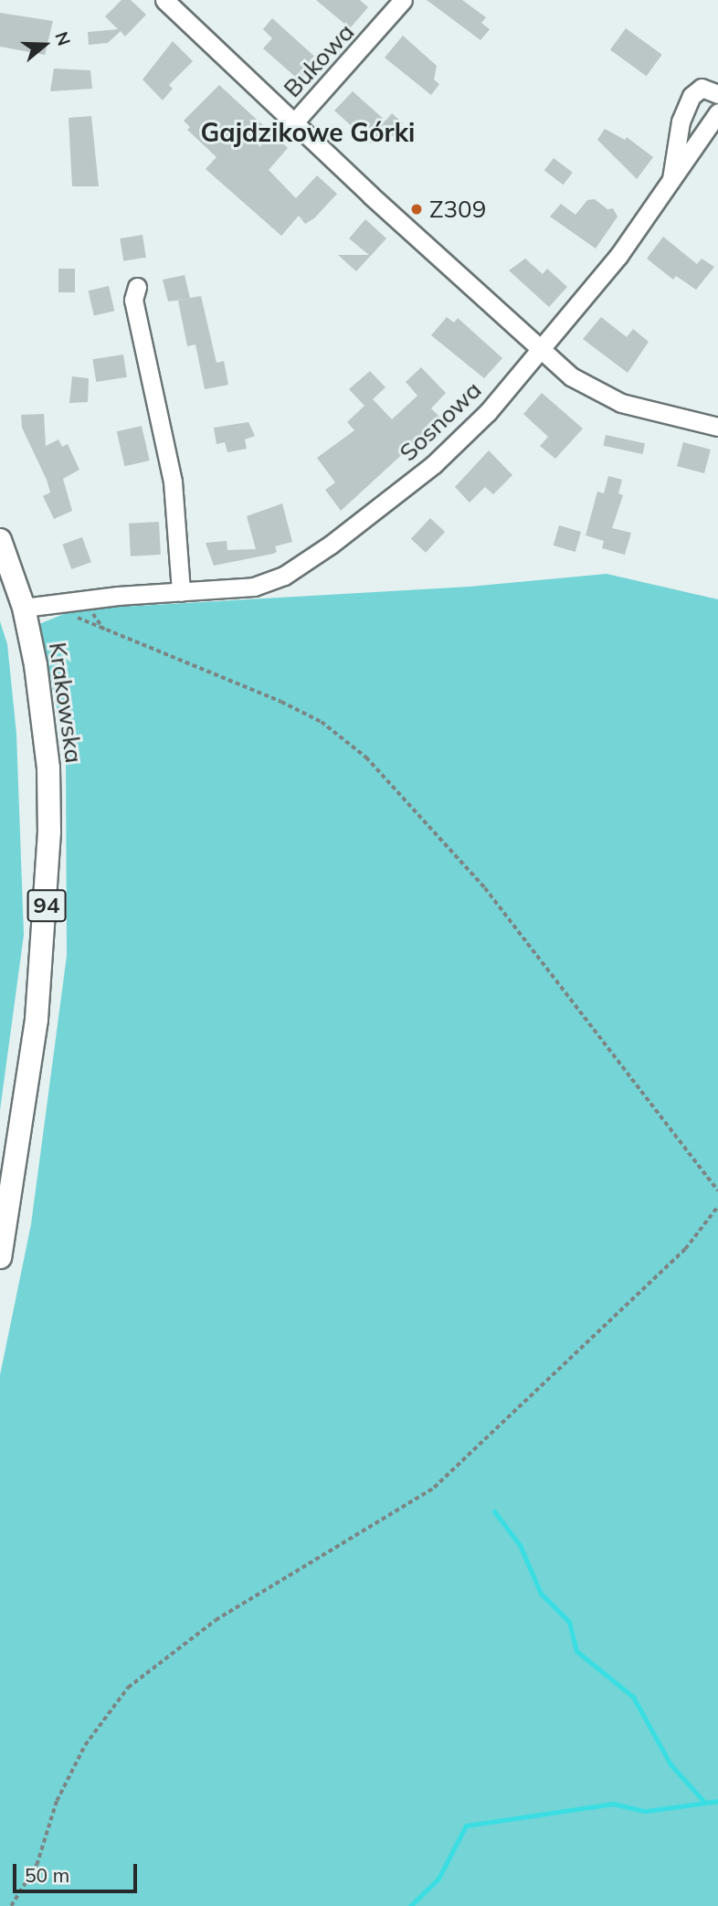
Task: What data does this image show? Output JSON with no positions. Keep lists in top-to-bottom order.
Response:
{
  "streets": {
    "main road": ["Krakowska", "94"],
    "street": ["Bukowa", "Sosnowa"]
  },
  "crossings": [
    ["Sosnowa", "Krakowska"]
  ],
  "districts": ["Gajdzikowe Górki"],
  "places": ["Z309"],
  "scale_bar": "50 m",
  "north": "right"
}
